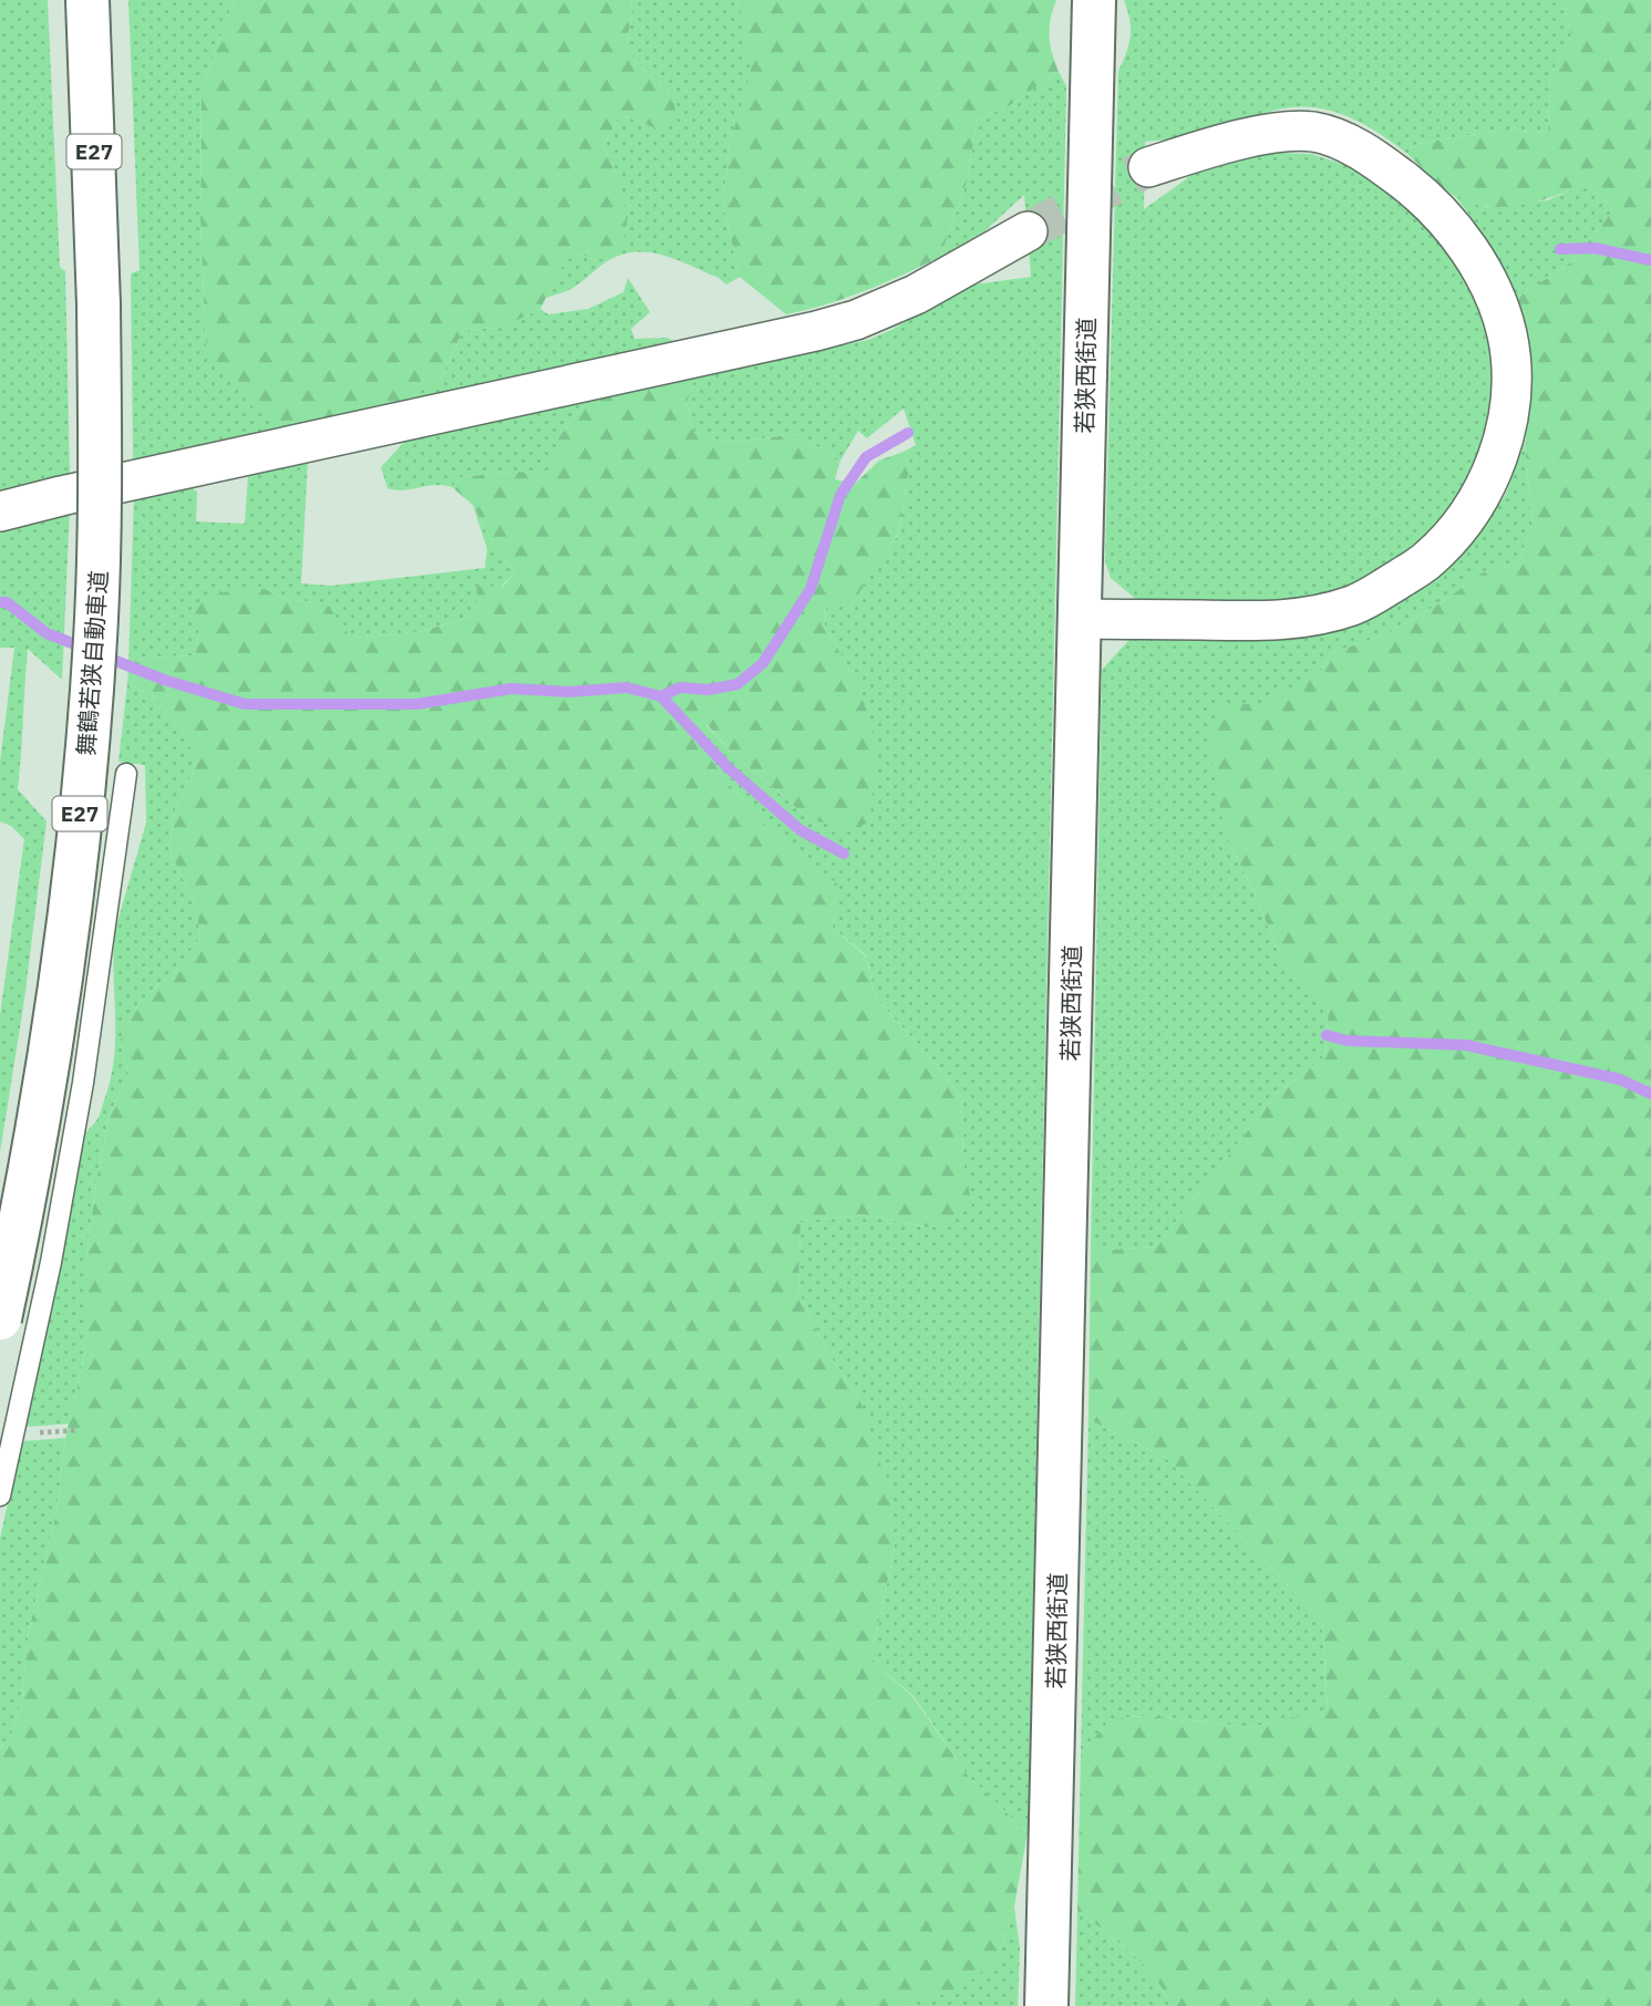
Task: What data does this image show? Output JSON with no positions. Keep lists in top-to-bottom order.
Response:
{
  "streets": {
    "main road": ["E27", "若狭西街道", "舞鶴若狭自動車道"]
  }
}
